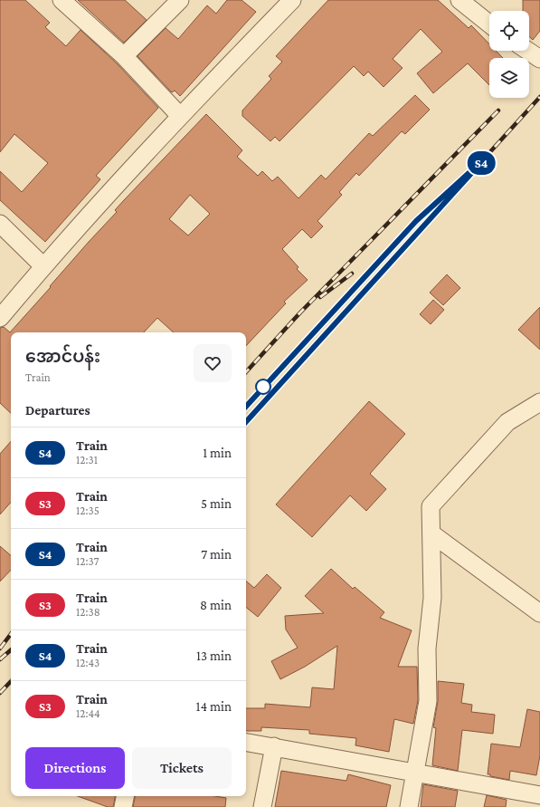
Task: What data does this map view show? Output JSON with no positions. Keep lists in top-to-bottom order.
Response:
{
  "page": {
    "on_map": "S4",
    "heading": [
      ["အောင်ပန်း", "Train"],
      "Departures"
    ],
    "list": [
      {
        "mark": "S4",
        "name": "Train",
        "note": "12:31",
        "value": "1 min"
      },
      {
        "mark": "S3",
        "name": "Train",
        "note": "12:35",
        "value": "5 min"
      },
      {
        "mark": "S4",
        "name": "Train",
        "note": "12:37",
        "value": "7 min"
      },
      {
        "mark": "S3",
        "name": "Train",
        "note": "12:38",
        "value": "8 min"
      },
      {
        "mark": "S4",
        "name": "Train",
        "note": "12:43",
        "value": "13 min"
      },
      {
        "mark": "S3",
        "name": "Train",
        "note": "12:44",
        "value": "14 min"
      }
    ],
    "buttons": ["Directions", "Tickets"]
  }
}
